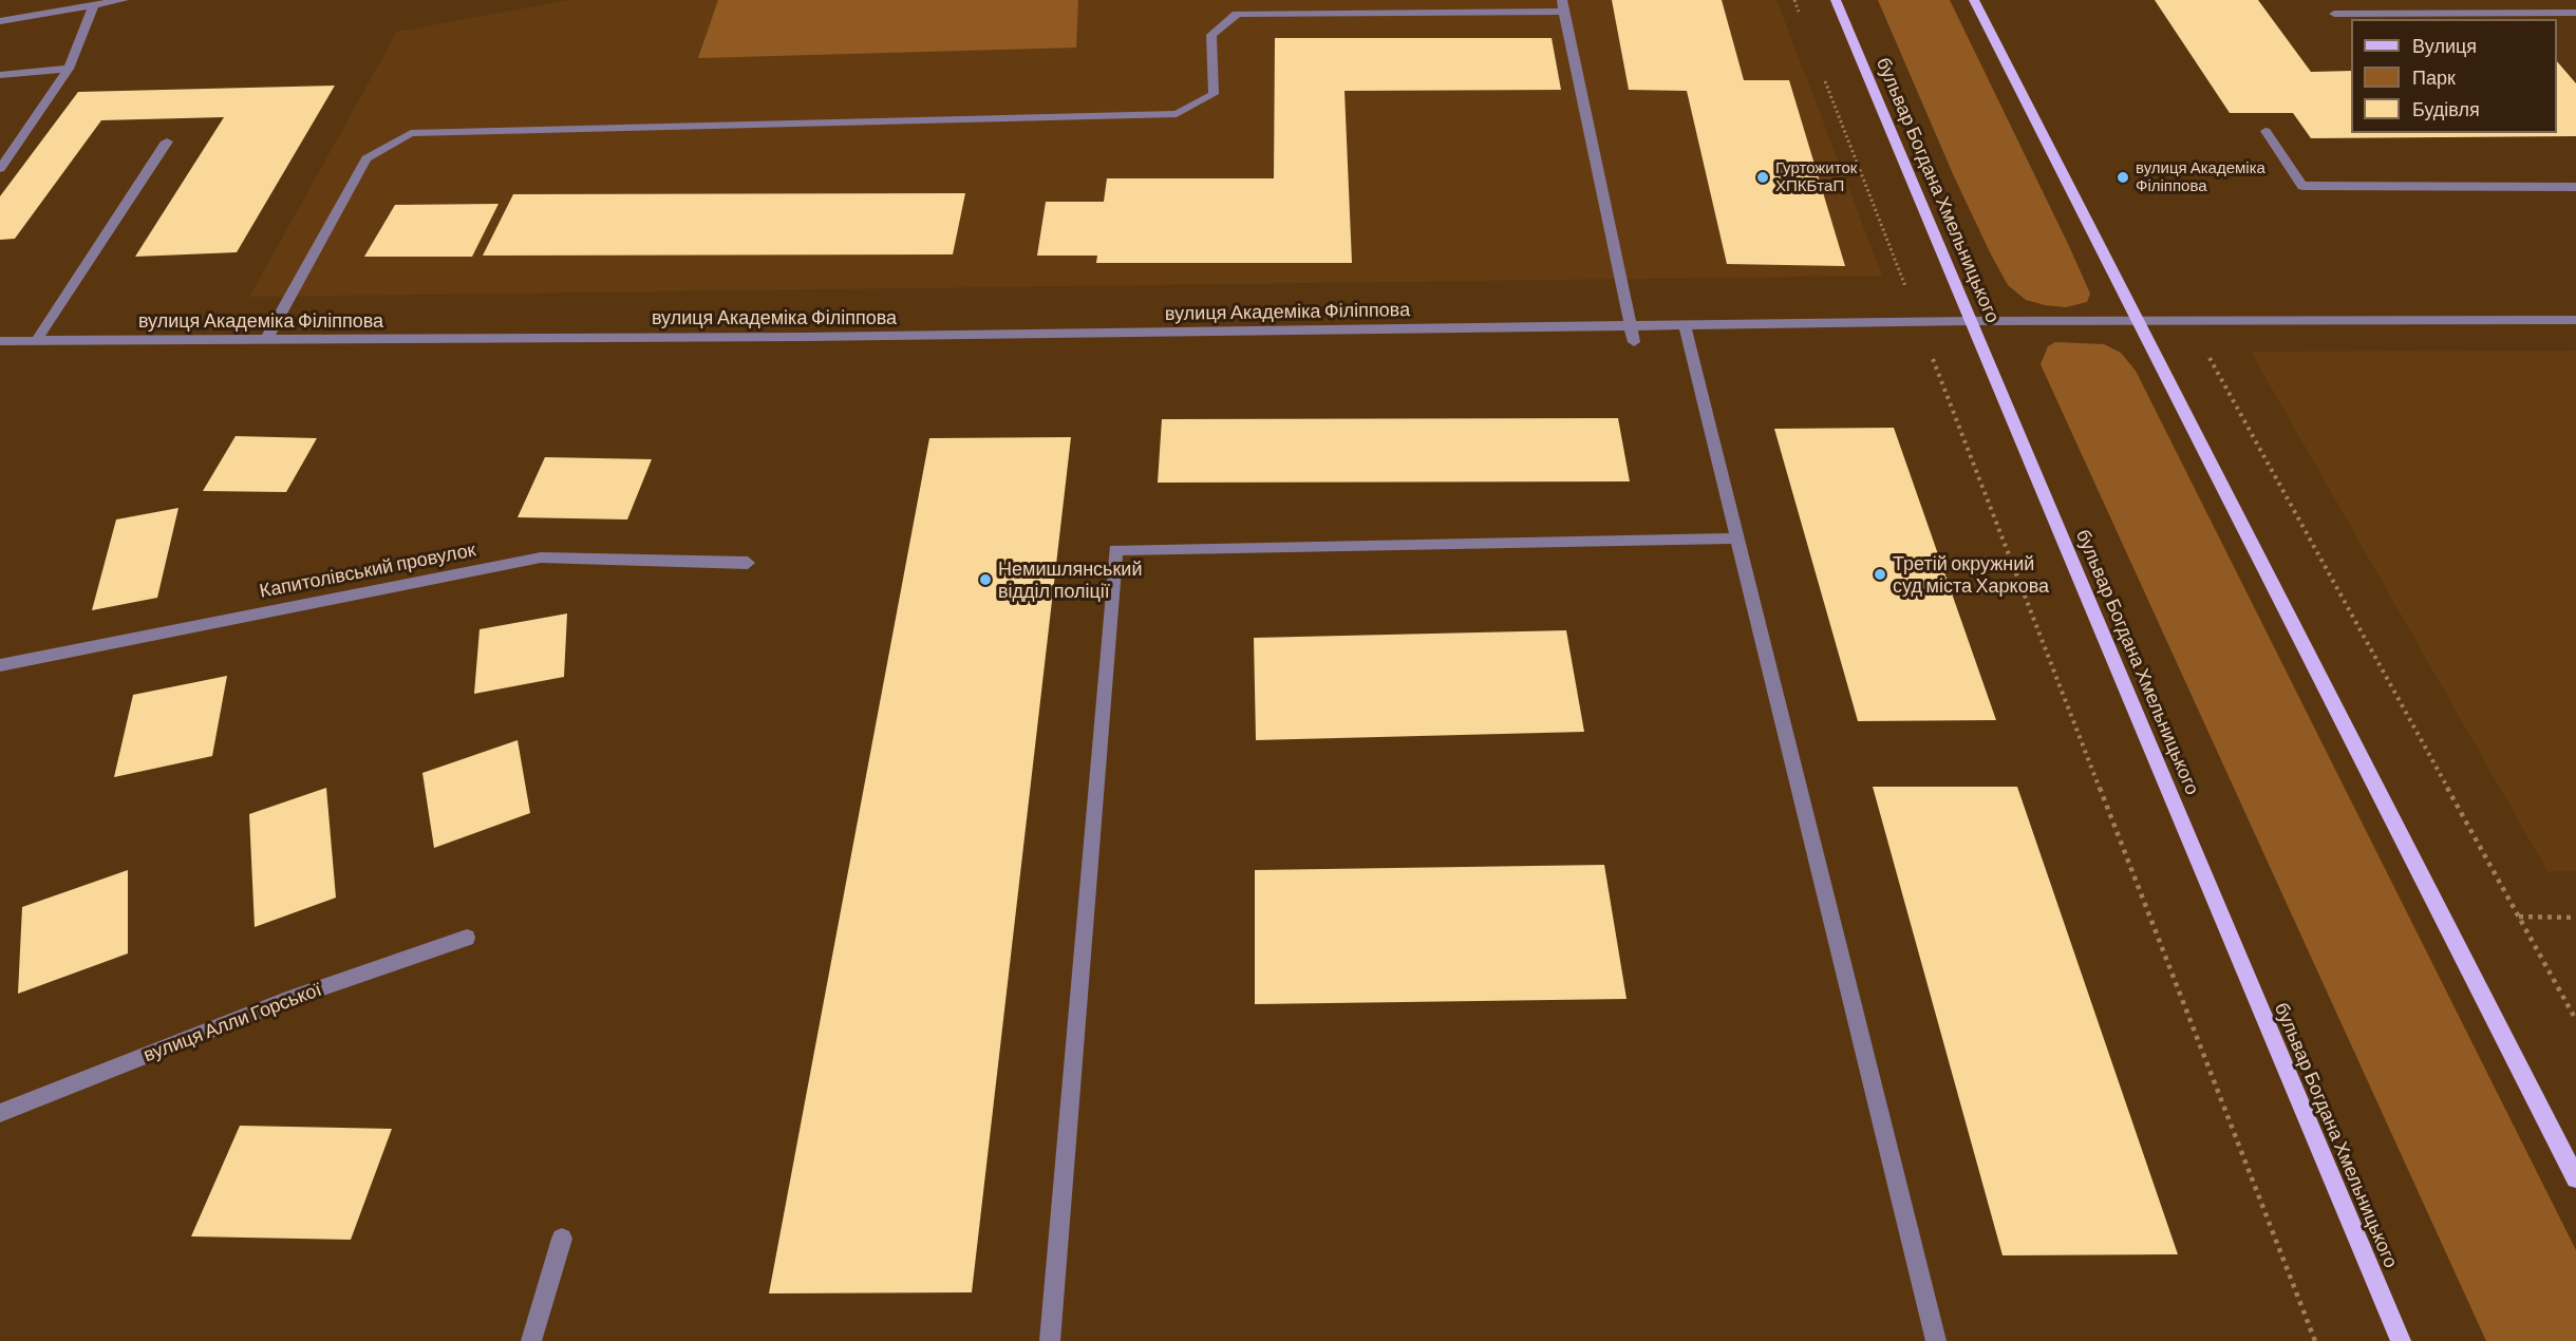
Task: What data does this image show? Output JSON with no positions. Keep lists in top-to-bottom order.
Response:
{
  "streets": {
    "main road": ["бульвар Богдана Хмельницького"],
    "street": ["вулиця Академіка Філіппова", "Капитолівський провулок", "вулиця Алли Горської"]
  },
  "crossings": [
    ["бульвар Богдана Хмельницького", "вулиця Академіка Філіппова"]
  ],
  "places": [
    "Гуртожиток ХПКБтаП",
    "вулиця Академіка Філіппова",
    "Третій окружний суд міста Харкова",
    "Немишлянський відділ поліції"
  ],
  "legend": ["Вулиця", "Парк", "Будівля"]
}
